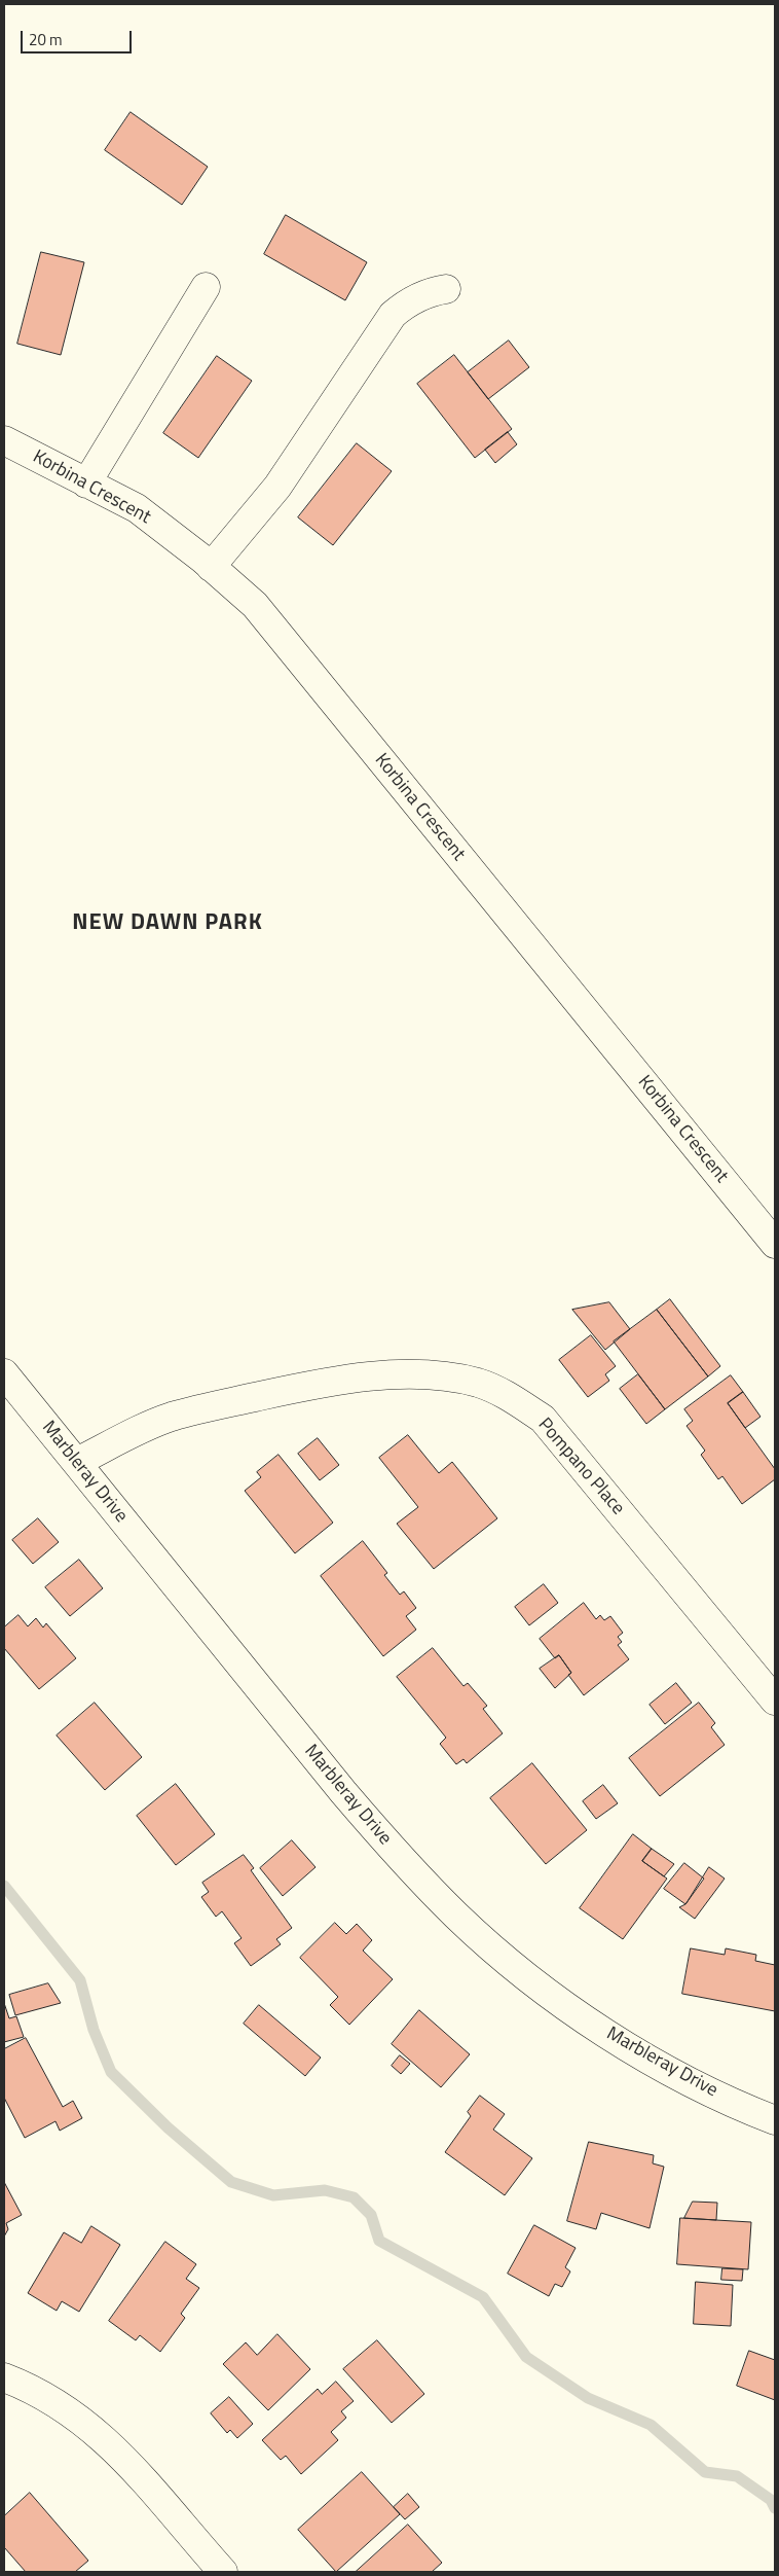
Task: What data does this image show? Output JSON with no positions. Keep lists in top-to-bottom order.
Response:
{
  "streets": {
    "street": ["Korbina Crescent", "Pompano Place", "Marbleray Drive"]
  },
  "crossings": [
    ["Pompano Place", "Marbleray Drive"]
  ],
  "districts": ["NEW DAWN PARK"],
  "scale_bar": "20 m"
}
